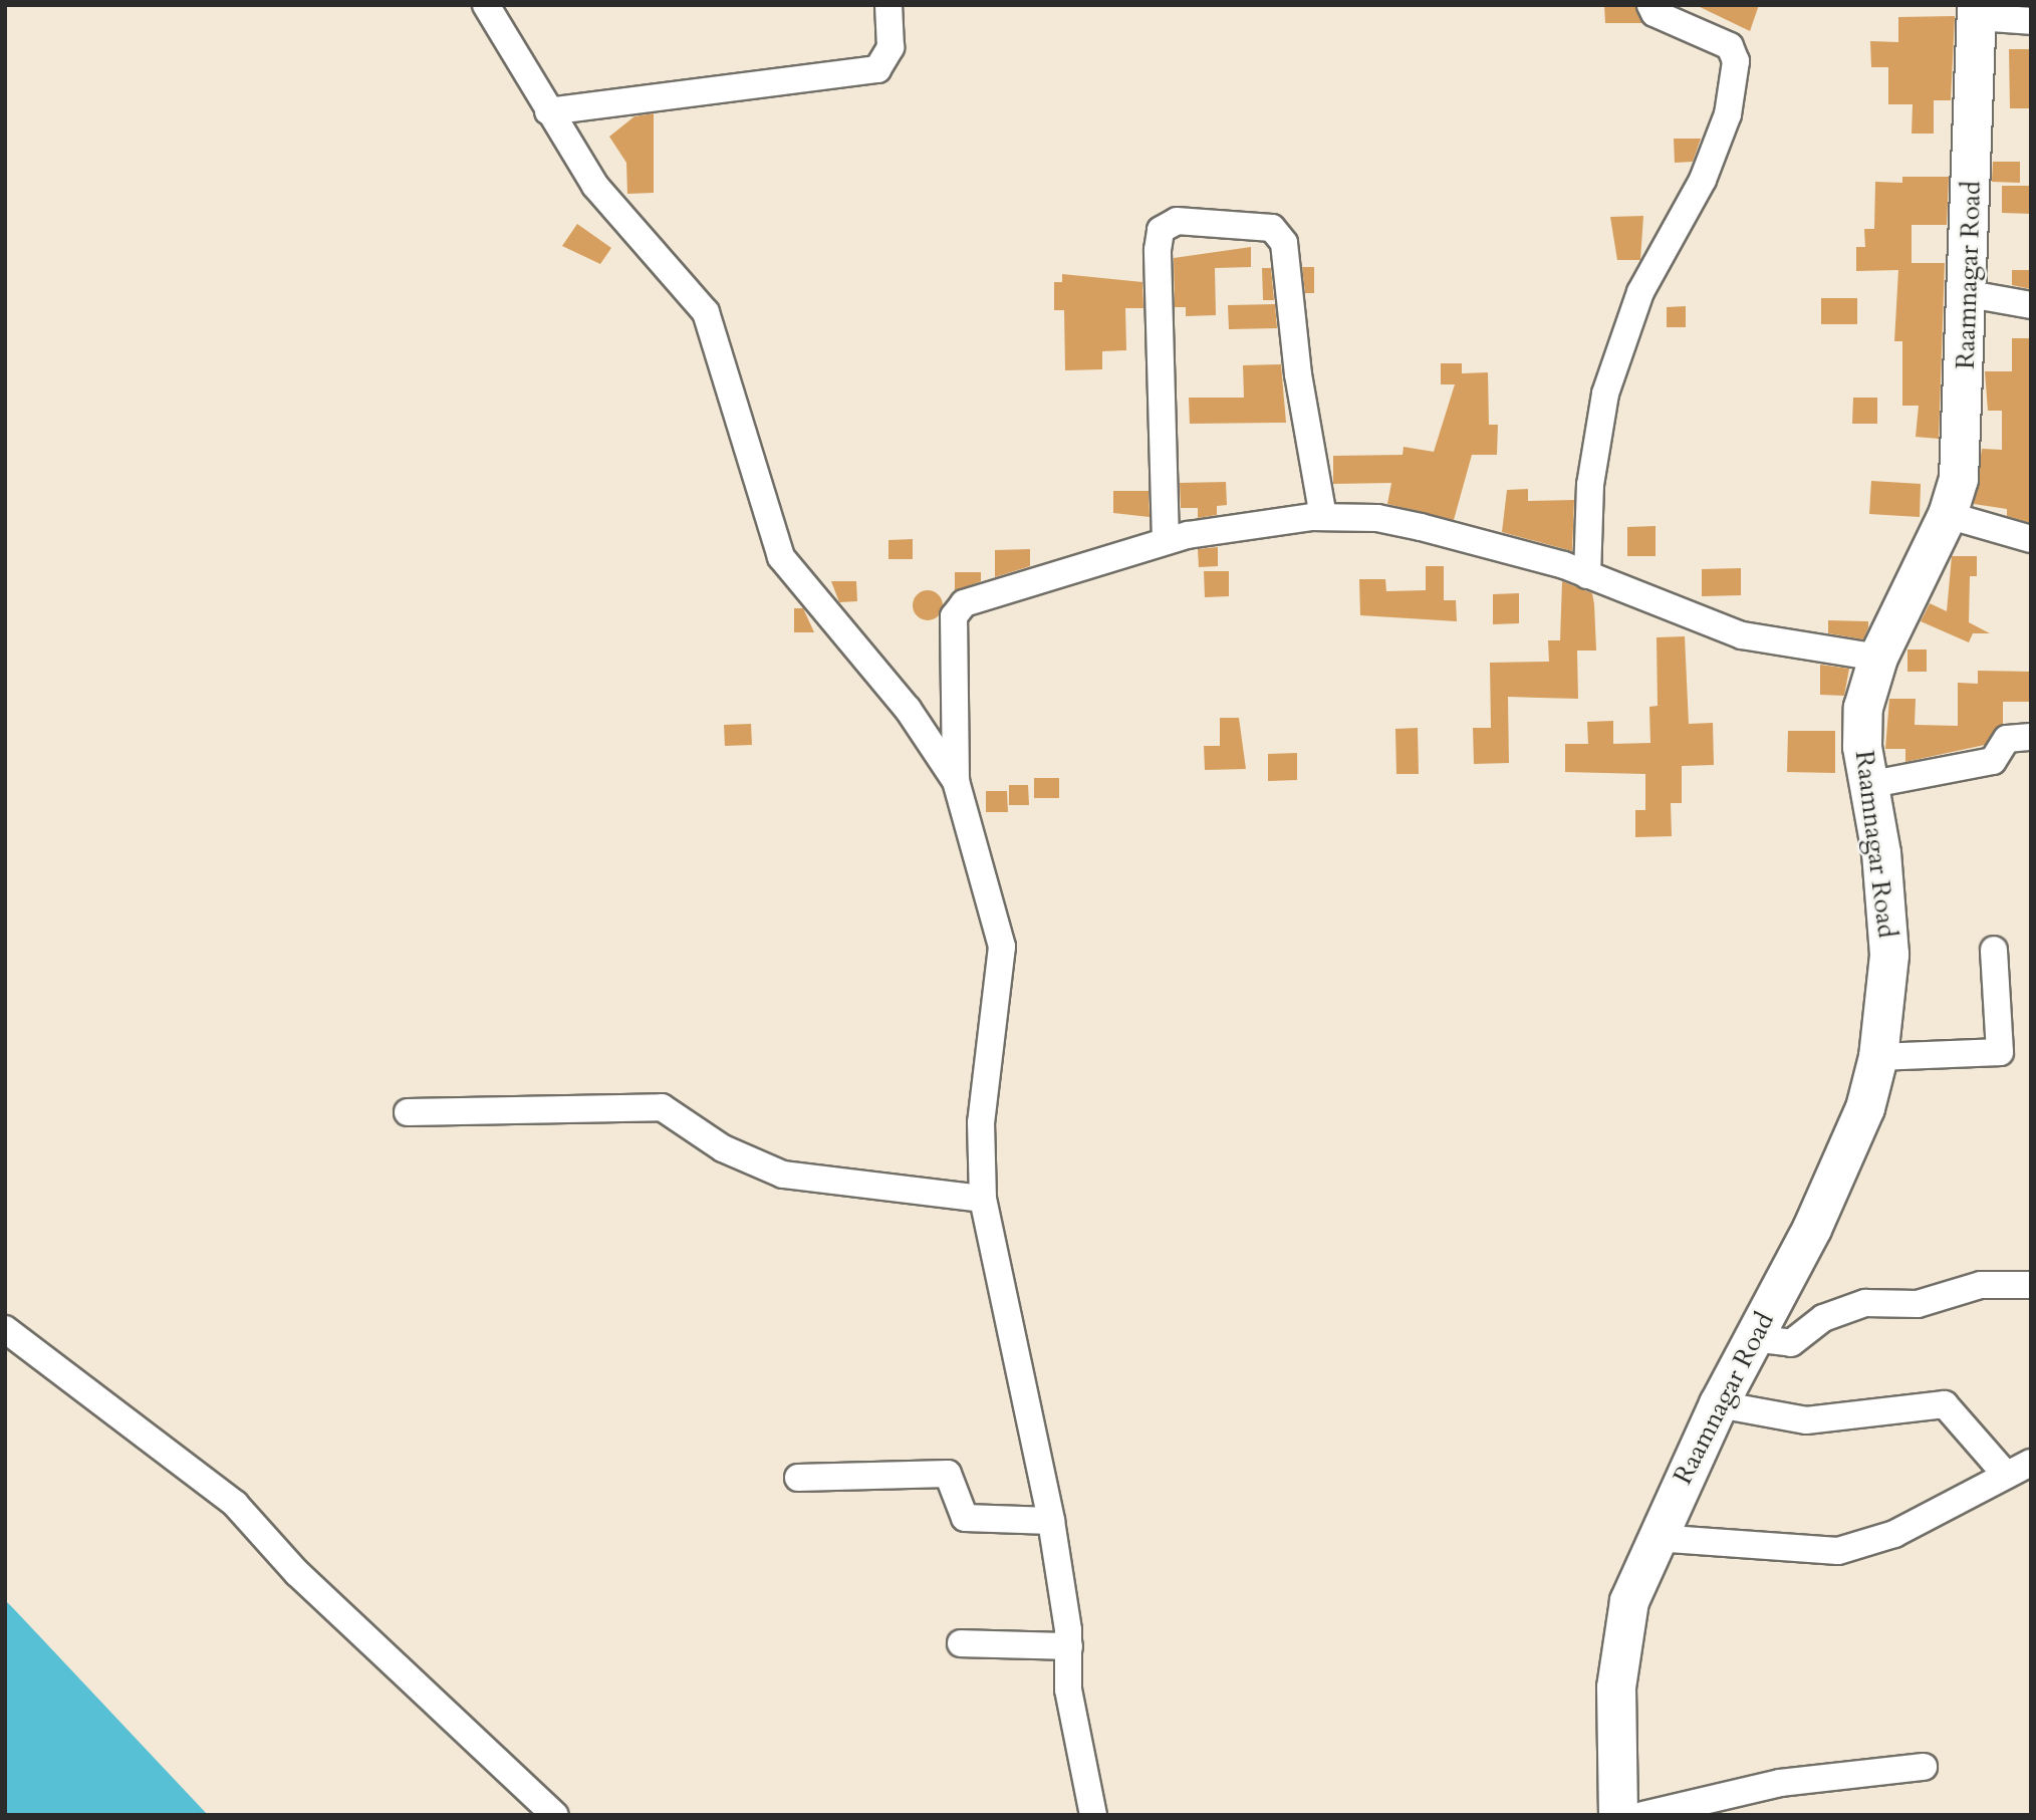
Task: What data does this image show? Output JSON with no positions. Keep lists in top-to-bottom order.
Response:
{
  "streets": {
    "highway": ["Raamnagar Road"]
  }
}
